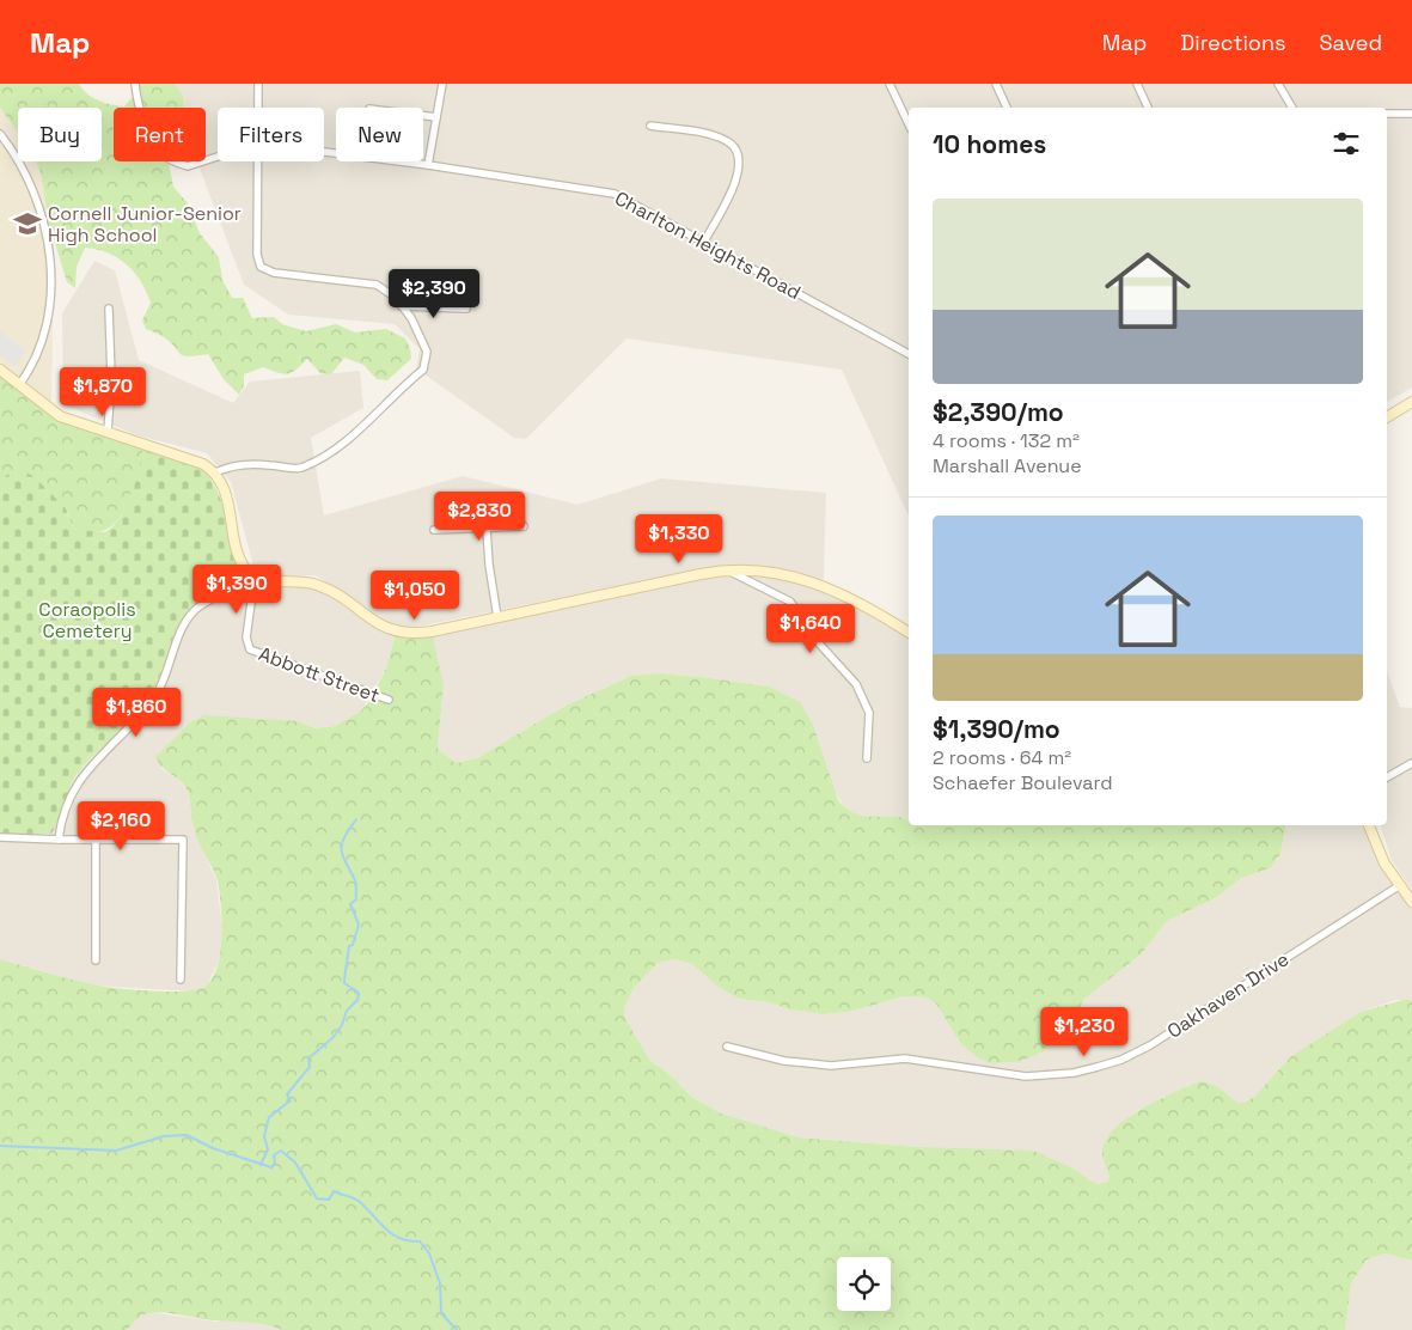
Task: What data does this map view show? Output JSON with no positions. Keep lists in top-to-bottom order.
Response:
{
  "streets": {
    "street": ["Charlton Heights Road", "Abbott Street", "Oakhaven Drive"]
  },
  "parks": ["Coraopolis Cemetery"],
  "places": {
    "school or university": ["Cornell Junior-Senior High School"]
  },
  "page": {
    "header": "Map",
    "nav": ["Map", "Directions", "Saved"],
    "chip": [
      "Buy",
      "Rent",
      "Filters",
      "New"
    ],
    "heading": "10 homes",
    "list": [
      {
        "name": "$2,390/mo",
        "note": "4 rooms · 132 m² · Marshall Avenue"
      },
      {
        "name": "$1,390/mo",
        "note": "2 rooms · 64 m² · Schaefer Boulevard"
      }
    ],
    "price": [
      "$2,390",
      "$1,870",
      "$2,830",
      "$1,330",
      "$1,390",
      "$1,050",
      "$1,640",
      "$1,860",
      "$2,160",
      "$1,230"
    ]
  }
}
